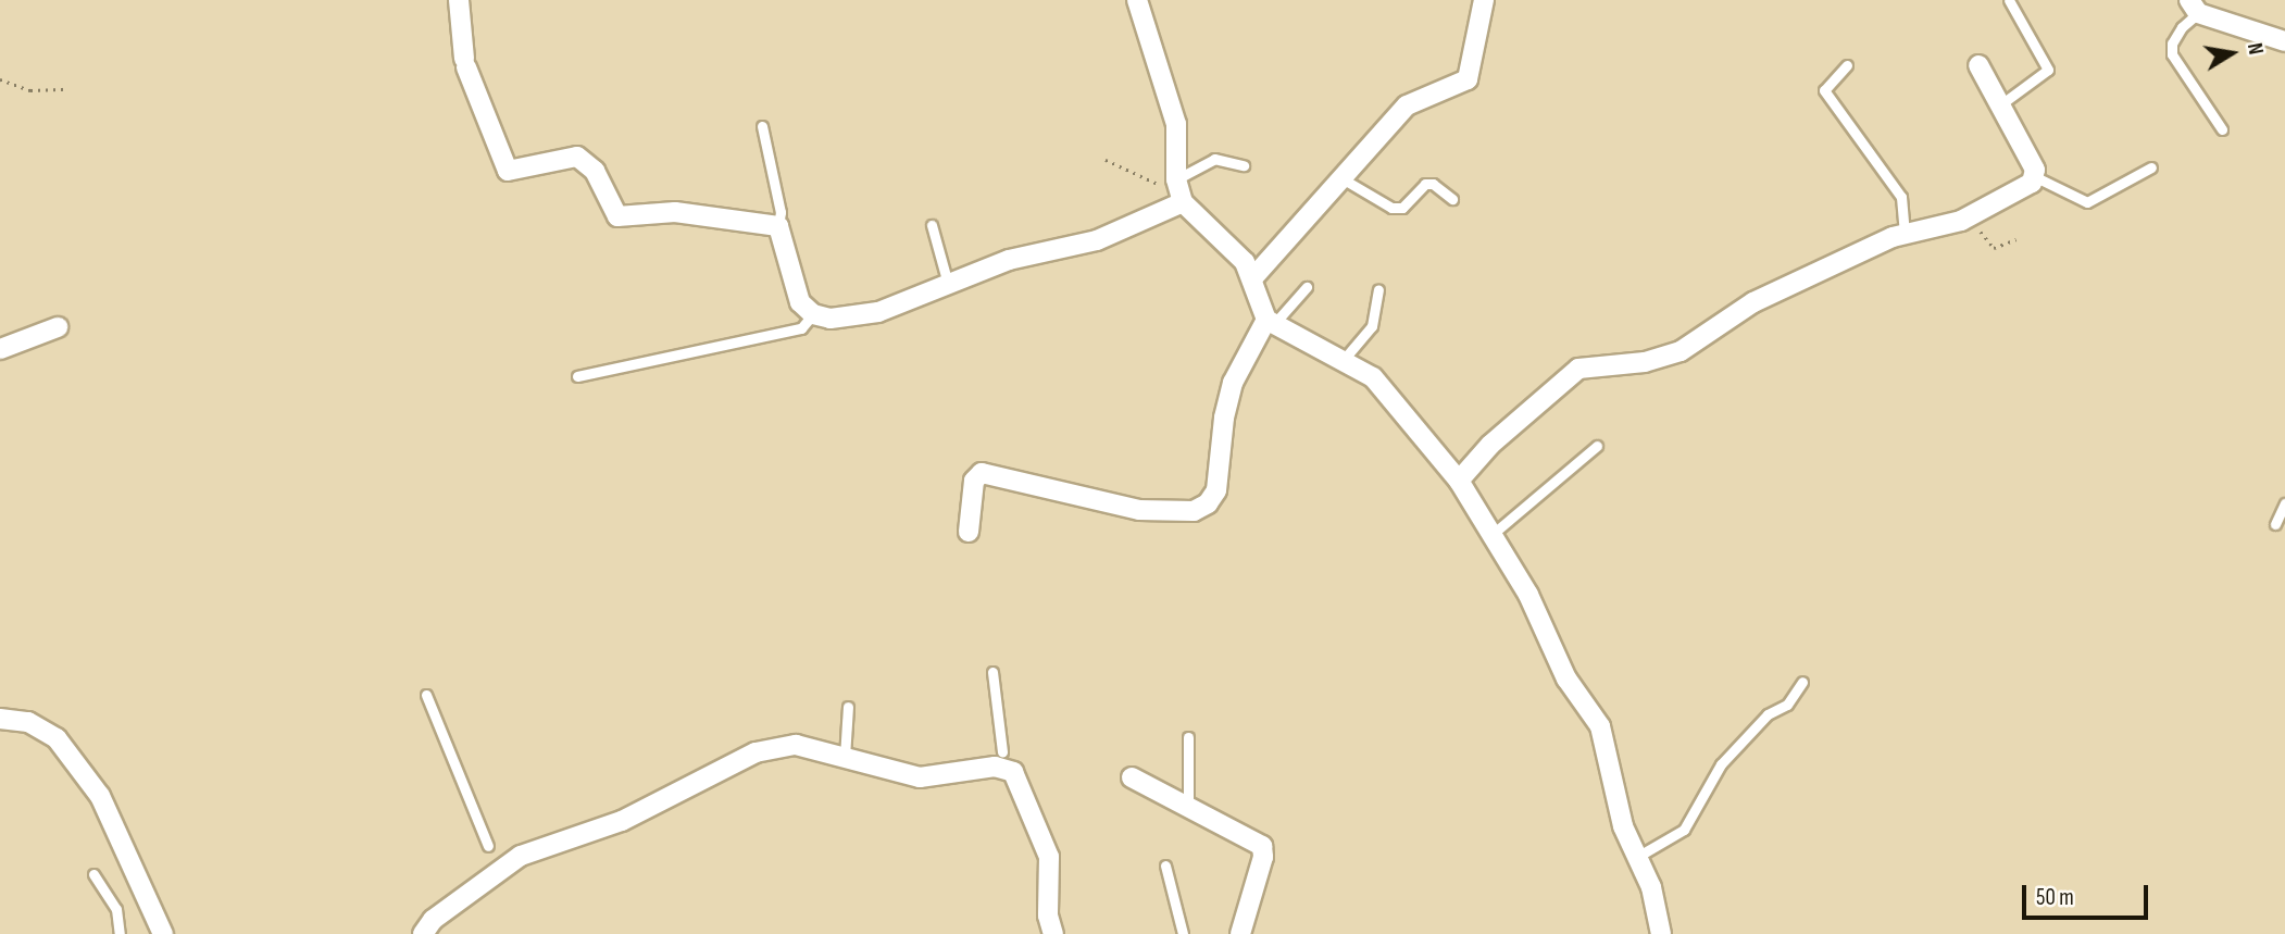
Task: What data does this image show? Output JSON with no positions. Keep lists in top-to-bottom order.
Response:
{
  "scale_bar": "50 m",
  "north": "right"
}
